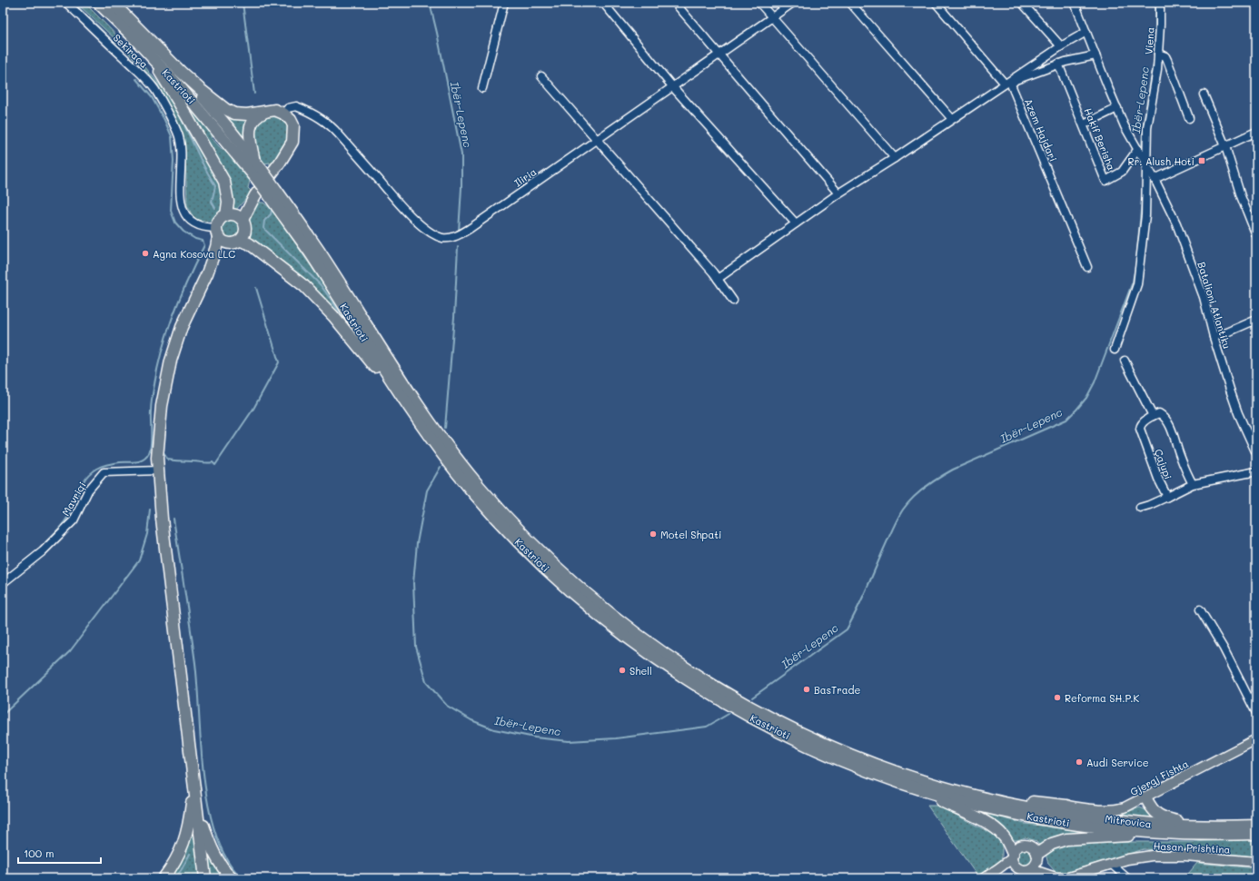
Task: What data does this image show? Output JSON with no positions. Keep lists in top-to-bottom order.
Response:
{
  "streets": {
    "highway": ["Kastrioti", "Mitrovica"],
    "main road": ["Gjergj Fishta", "Hasan Prishtina"],
    "street": [
      "Viena",
      "Sekiraça",
      "Azem Hajdari",
      "Hakif Berisha",
      "Iliria",
      "Batalioni Atlantiku",
      "Çajupi",
      "Mavriqi"
    ]
  },
  "crossings": [
    ["Viena", "Batalioni Atlantiku"],
    ["Kastrioti", "Mitrovica"],
    ["Azem Hajdari", "Hakif Berisha"],
    ["Azem Hajdari", "Batalioni Atlantiku"],
    ["Hakif Berisha", "Batalioni Atlantiku"]
  ],
  "water": ["Ibër-Lepenc"],
  "places": {
    "transit": ["Rr. Alush Hoti"],
    "other": [
      "Agna Kosova LLC",
      "Motel Shpati",
      "Shell",
      "BasTrade",
      "Reforma SH.P.K",
      "Audi Service"
    ]
  },
  "scale_bar": "100 m"
}
